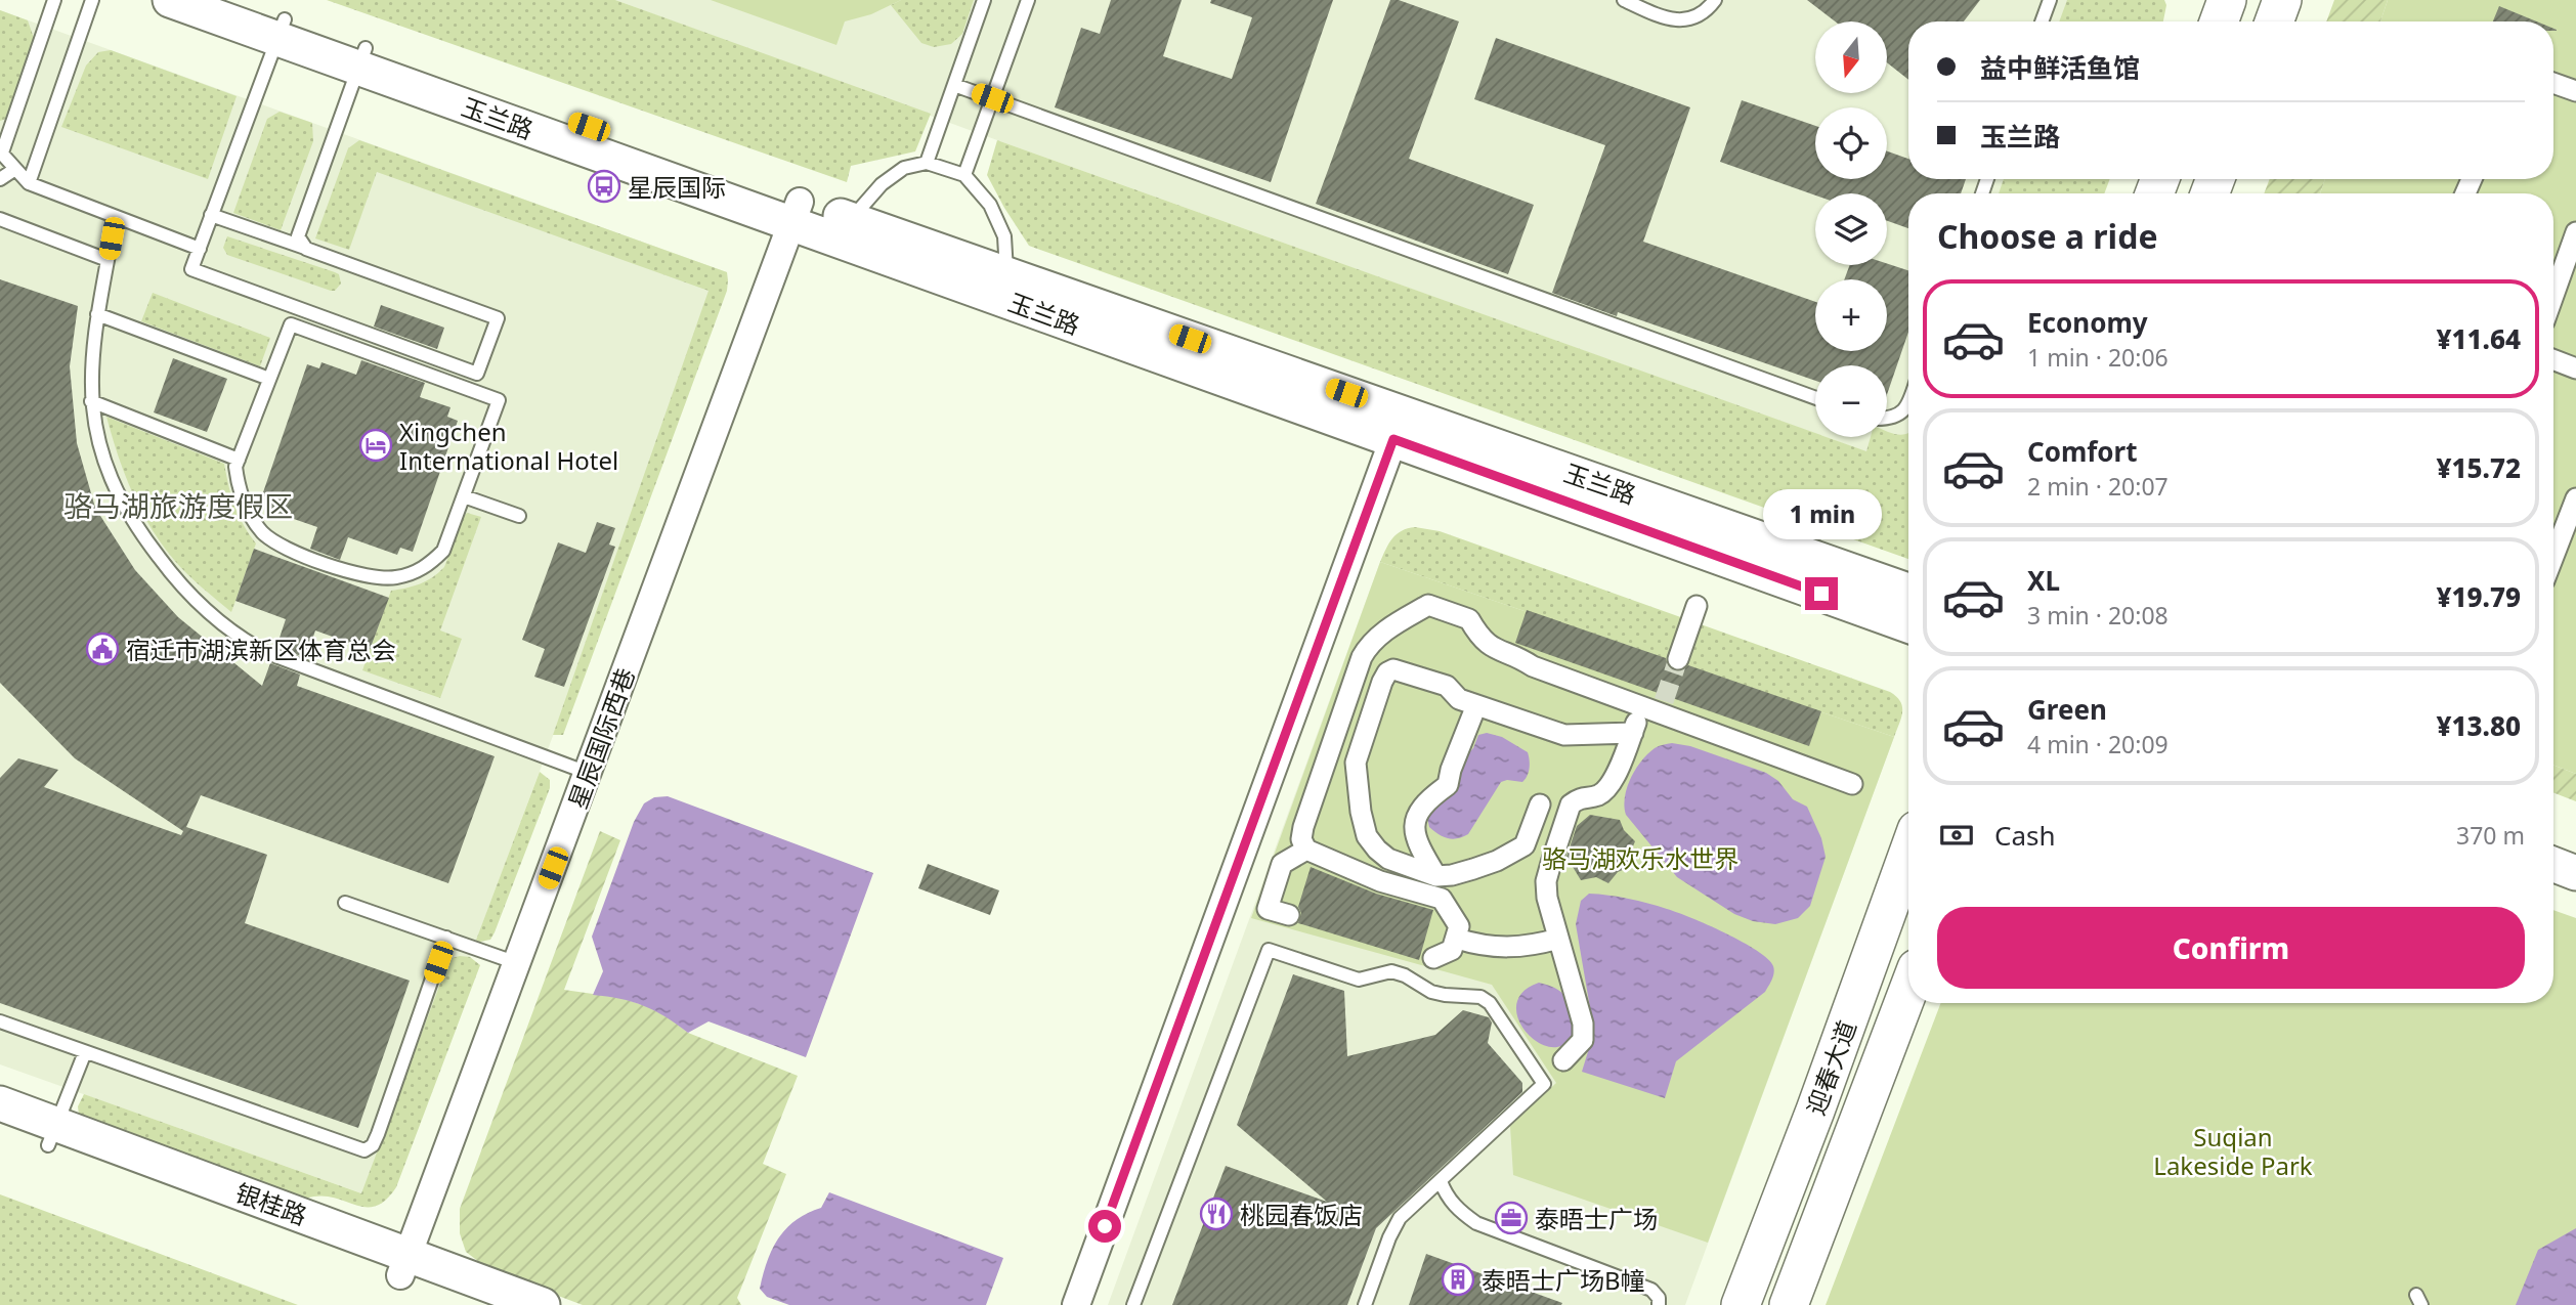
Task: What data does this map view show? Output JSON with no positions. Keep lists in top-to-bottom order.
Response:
{
  "streets": {
    "main road": ["迎春大道"],
    "street": ["玉兰路", "星辰国际西巷", "银桂路"]
  },
  "crossings": [
    ["玉兰路", "星辰国际西巷"],
    ["星辰国际西巷", "银桂路"]
  ],
  "districts": ["骆马湖旅游度假区"],
  "parks": ["骆马湖欢乐水世界", "Suqian Lakeside Park"],
  "places": {
    "bus stop": ["星辰国际"],
    "hotel": ["Xingchen International Hotel"],
    "public building": ["宿迁市湖滨新区体育总会"],
    "restaurant": ["桃园春饭店"],
    "office": ["泰晤士广场"],
    "building": ["泰晤士广场B幢"]
  },
  "north": "bottom",
  "page": {
    "map_buttons": ["+", "−"],
    "banner": ["益中鲜活鱼馆", "玉兰路"],
    "heading": "Choose a ride",
    "list": [
      {
        "name": "Economy",
        "note": "1 min · 20:06",
        "value": "¥11.64"
      },
      {
        "name": "Comfort",
        "note": "2 min · 20:07",
        "value": "¥15.72"
      },
      {
        "name": "XL",
        "note": "3 min · 20:08",
        "value": "¥19.79"
      },
      {
        "name": "Green",
        "note": "4 min · 20:09",
        "value": "¥13.80"
      }
    ],
    "bubble": "1 min",
    "pay": ["Cash", "370 m"],
    "buttons": "Confirm"
  }
}
